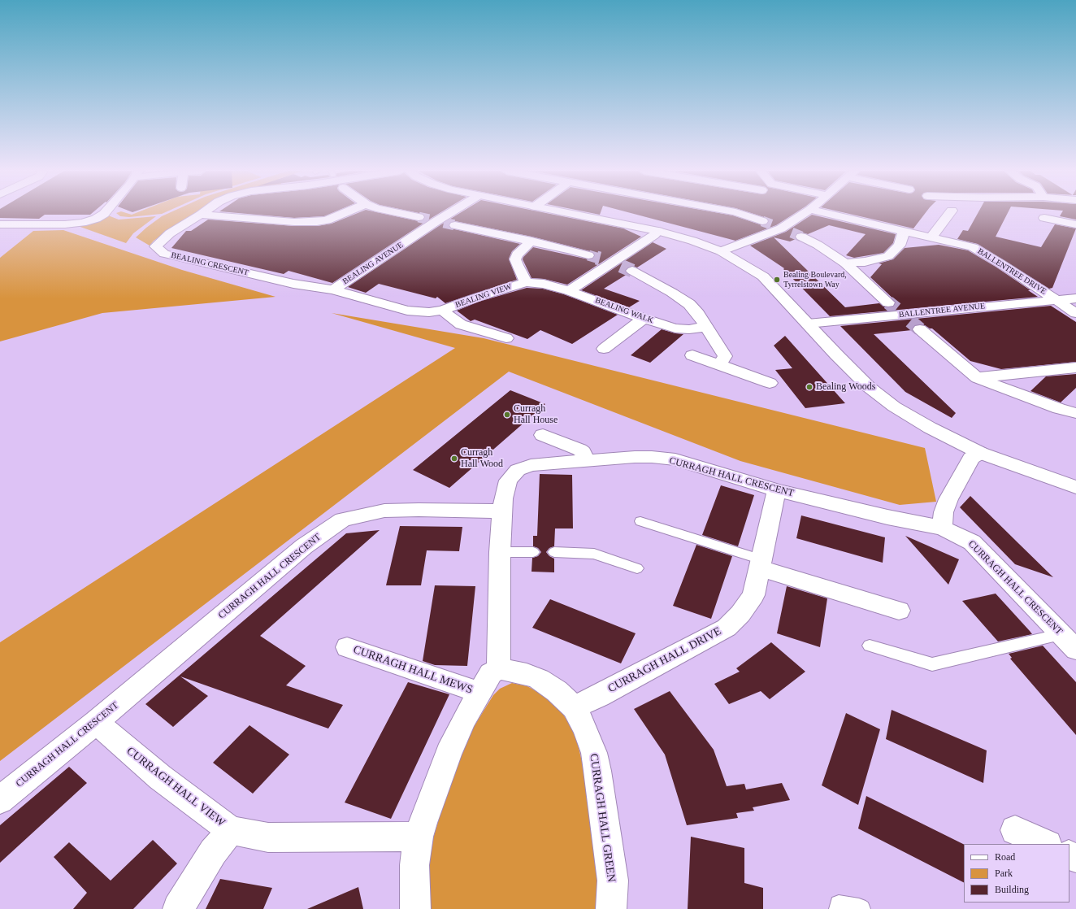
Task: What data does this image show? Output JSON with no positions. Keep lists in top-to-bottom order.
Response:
{
  "streets": {
    "street": [
      "BEALING AVENUE",
      "BEALING CRESCENT",
      "BALLENTREE DRIVE",
      "BEALING VIEW",
      "BEALING WALK",
      "BALLENTREE AVENUE",
      "CURRAGH HALL CRESCENT",
      "CURRAGH HALL DRIVE",
      "CURRAGH HALL MEWS",
      "CURRAGH HALL VIEW",
      "CURRAGH HALL GREEN"
    ]
  },
  "crossings": [
    ["BEALING AVENUE", "BEALING CRESCENT"],
    ["BEALING AVENUE", "BEALING VIEW"],
    ["BALLENTREE DRIVE", "BALLENTREE AVENUE"],
    ["BEALING VIEW", "BEALING WALK"],
    ["CURRAGH HALL CRESCENT", "CURRAGH HALL DRIVE"],
    ["CURRAGH HALL CRESCENT", "CURRAGH HALL VIEW"],
    ["CURRAGH HALL DRIVE", "CURRAGH HALL GREEN"]
  ],
  "places": [
    "Bealing Boulevard, Tyrrelstown Way",
    "Bealing Woods",
    "Curragh Hall House",
    "Curragh Hall Wood"
  ],
  "legend": ["Road", "Park", "Building"]
}
